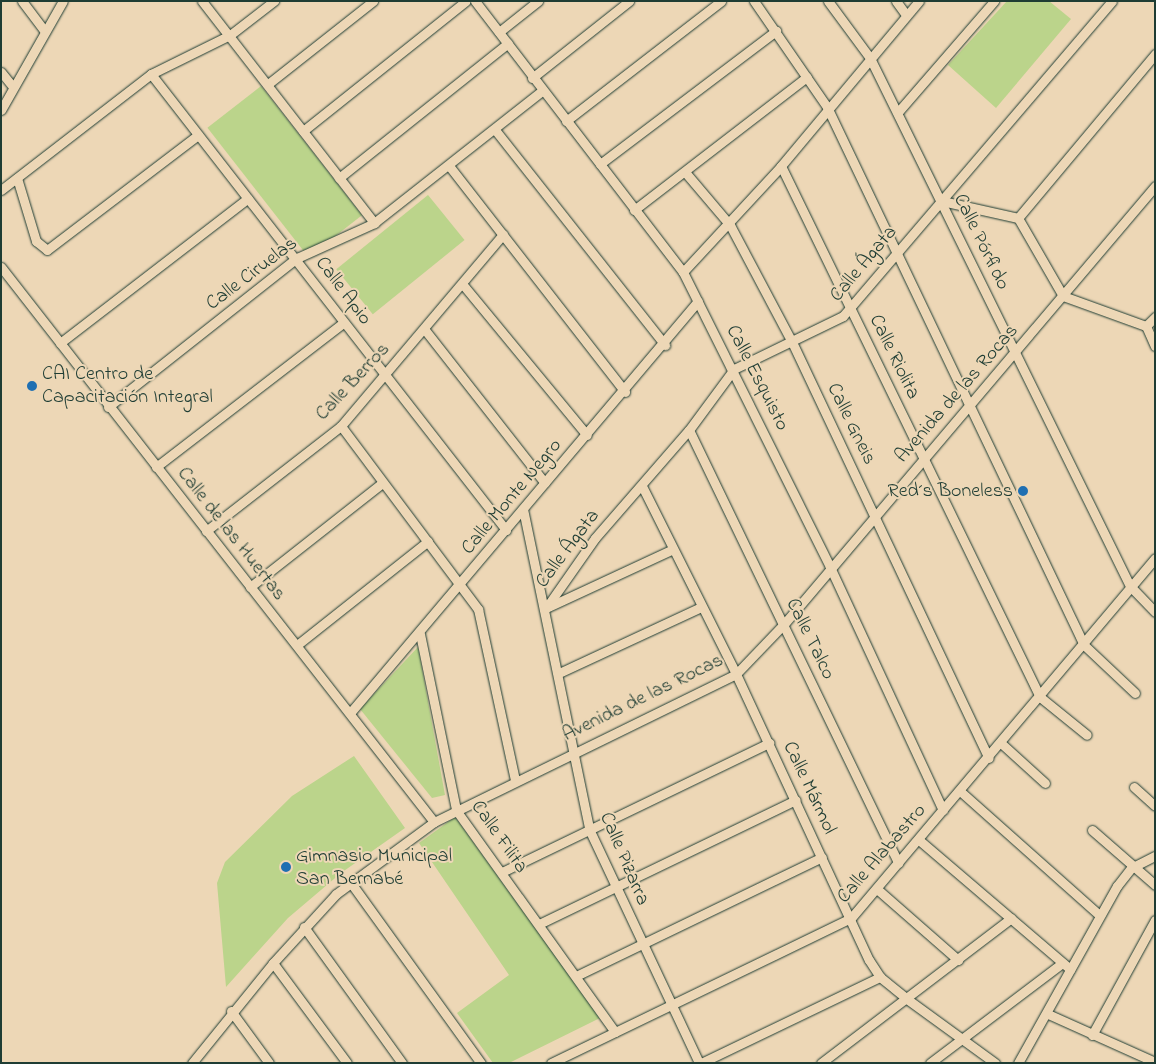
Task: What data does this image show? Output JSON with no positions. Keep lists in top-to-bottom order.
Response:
{
  "streets": {
    "street": [
      "Calle Pórfido",
      "Calle Ágata",
      "Calle Ciruelas",
      "Calle Apio",
      "Calle Riolita",
      "Calle Esquisto",
      "Calle Berros",
      "Avenida de las Rocas",
      "Calle Gneis",
      "Calle Monte Negro",
      "Calle de las Huertas",
      "Calle Talco",
      "Calle Mármol",
      "Calle Filita",
      "Calle Alabastro",
      "Calle Pizarra"
    ]
  },
  "crossings": [
    ["Calle Pórfido", "Calle Ágata"],
    ["Calle Pórfido", "Avenida de las Rocas"],
    ["Calle Pórfido", "Calle Alabastro"],
    ["Calle Ágata", "Calle Riolita"],
    ["Calle Ágata", "Calle Esquisto"],
    ["Calle Ágata", "Calle Gneis"],
    ["Calle Ágata", "Calle Talco"],
    ["Calle Ágata", "Calle Mármol"],
    ["Calle Ágata", "Calle Pizarra"],
    ["Calle Ciruelas", "Calle Apio"],
    ["Calle Ciruelas", "Calle Esquisto"],
    ["Calle Ciruelas", "Calle de las Huertas"],
    ["Calle Apio", "Calle Berros"],
    ["Calle Apio", "Calle Monte Negro"],
    ["Calle Riolita", "Avenida de las Rocas"],
    ["Calle Riolita", "Calle Alabastro"],
    ["Calle Esquisto", "Avenida de las Rocas"],
    ["Calle Esquisto", "Calle Monte Negro"],
    ["Calle Esquisto", "Calle Alabastro"],
    ["Calle Berros", "Calle de las Huertas"],
    ["Avenida de las Rocas", "Calle Gneis"],
    ["Avenida de las Rocas", "Calle de las Huertas"],
    ["Avenida de las Rocas", "Calle Talco"],
    ["Avenida de las Rocas", "Calle Mármol"],
    ["Avenida de las Rocas", "Calle Filita"],
    ["Avenida de las Rocas", "Calle Pizarra"],
    ["Calle Gneis", "Calle Alabastro"],
    ["Calle Monte Negro", "Calle de las Huertas"],
    ["Calle Monte Negro", "Calle Filita"],
    ["Calle Monte Negro", "Calle Pizarra"],
    ["Calle Talco", "Calle Alabastro"],
    ["Calle Mármol", "Calle Alabastro"],
    ["Calle Filita", "Calle Alabastro"],
    ["Calle Alabastro", "Calle Pizarra"]
  ],
  "places": ["CAI Centro de Capacitación Integral", "Red´s Boneless", "Gimnasio Municipal San Bernabé"]
}
